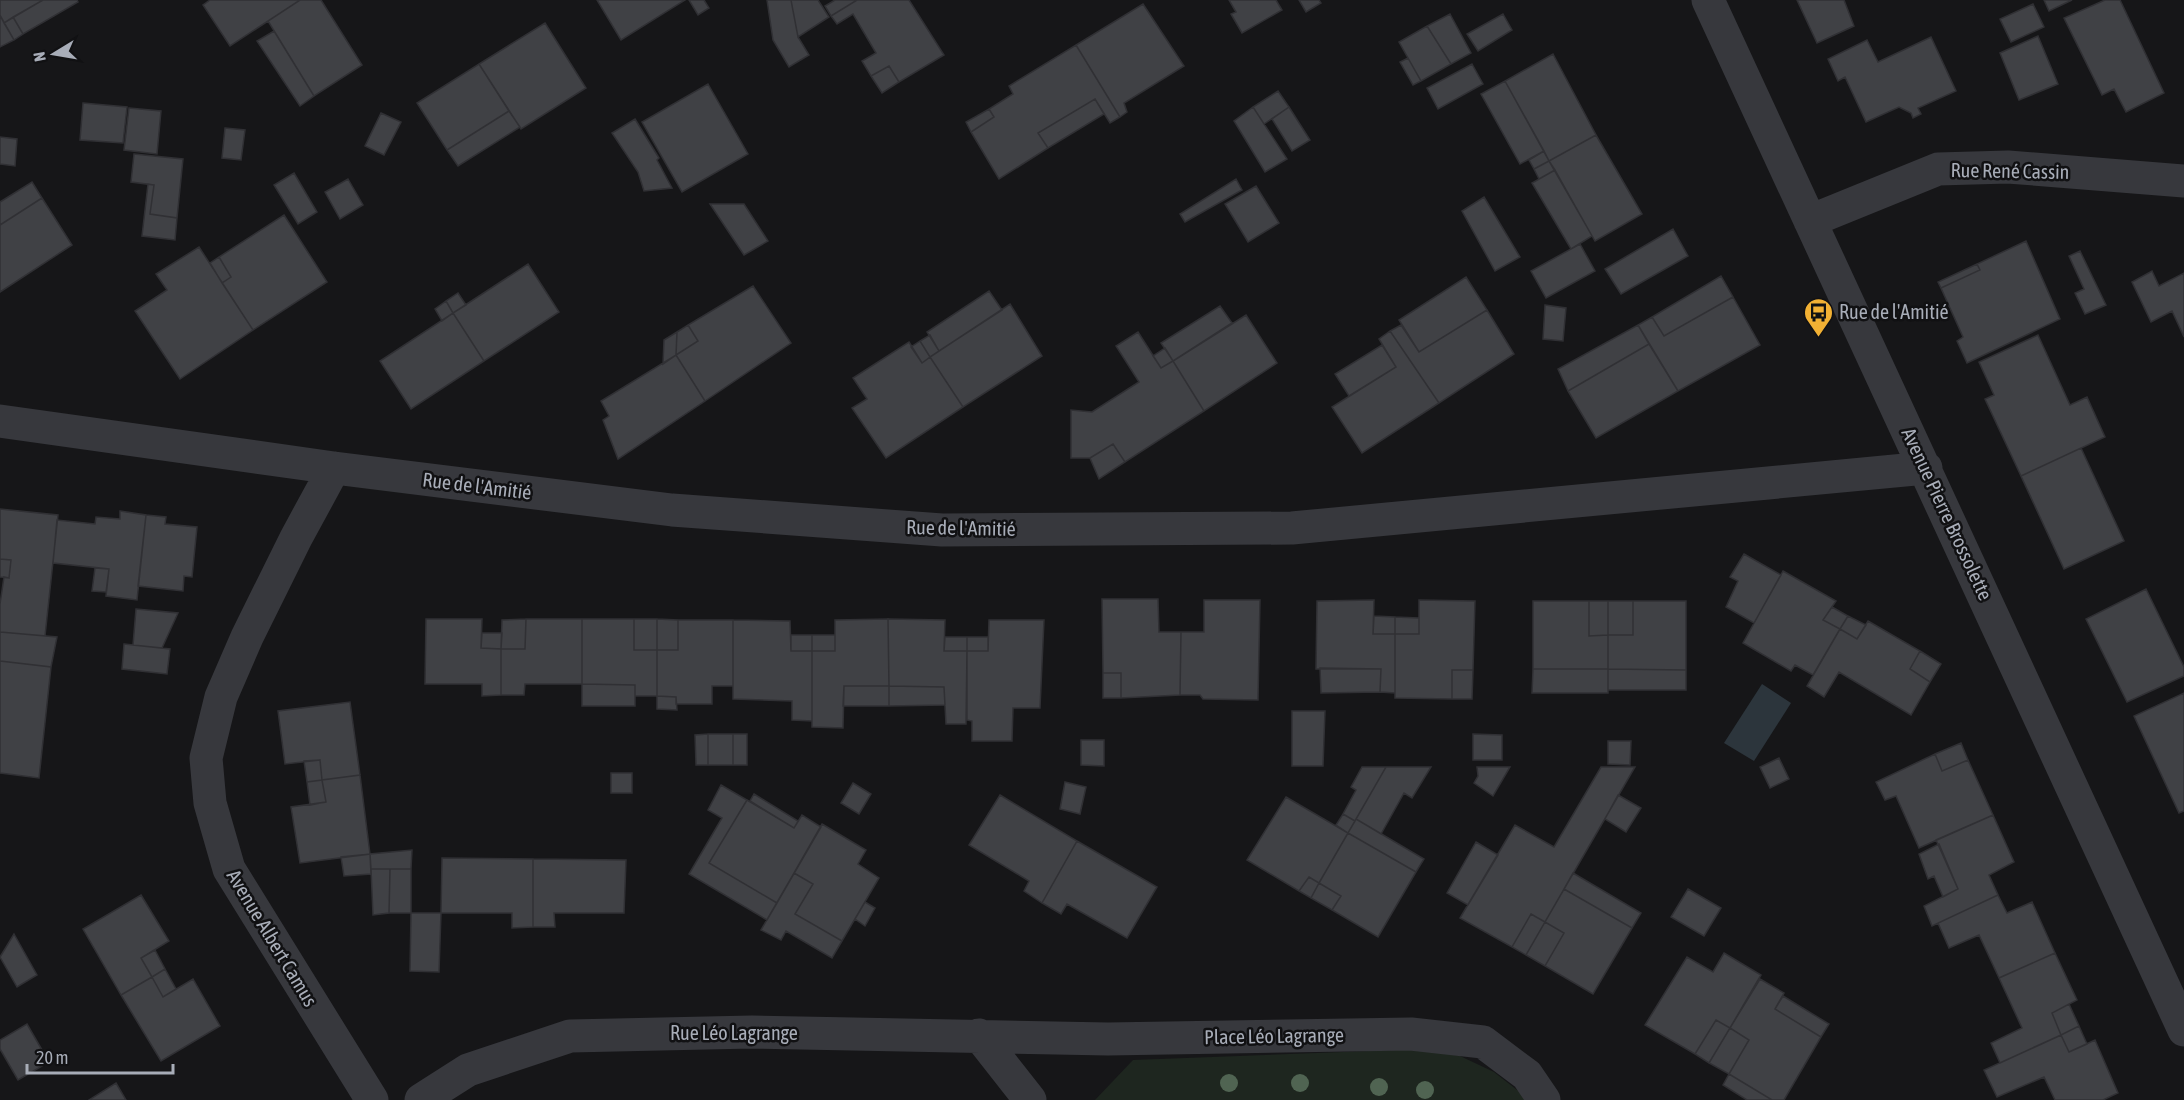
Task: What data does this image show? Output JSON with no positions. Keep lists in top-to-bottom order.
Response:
{
  "streets": {
    "street": [
      "Rue René Cassin",
      "Rue de l'Amitié",
      "Avenue Pierre Brossolette",
      "Avenue Albert Camus",
      "Rue Léo Lagrange",
      "Place Léo Lagrange"
    ]
  },
  "crossings": [
    ["Rue René Cassin", "Avenue Pierre Brossolette"],
    ["Rue de l'Amitié", "Avenue Pierre Brossolette"],
    ["Rue de l'Amitié", "Avenue Albert Camus"],
    ["Rue Léo Lagrange", "Place Léo Lagrange"]
  ],
  "places": {
    "bus stop": ["Rue de l'Amitié"]
  },
  "scale_bar": "20 m",
  "north": "left"
}
